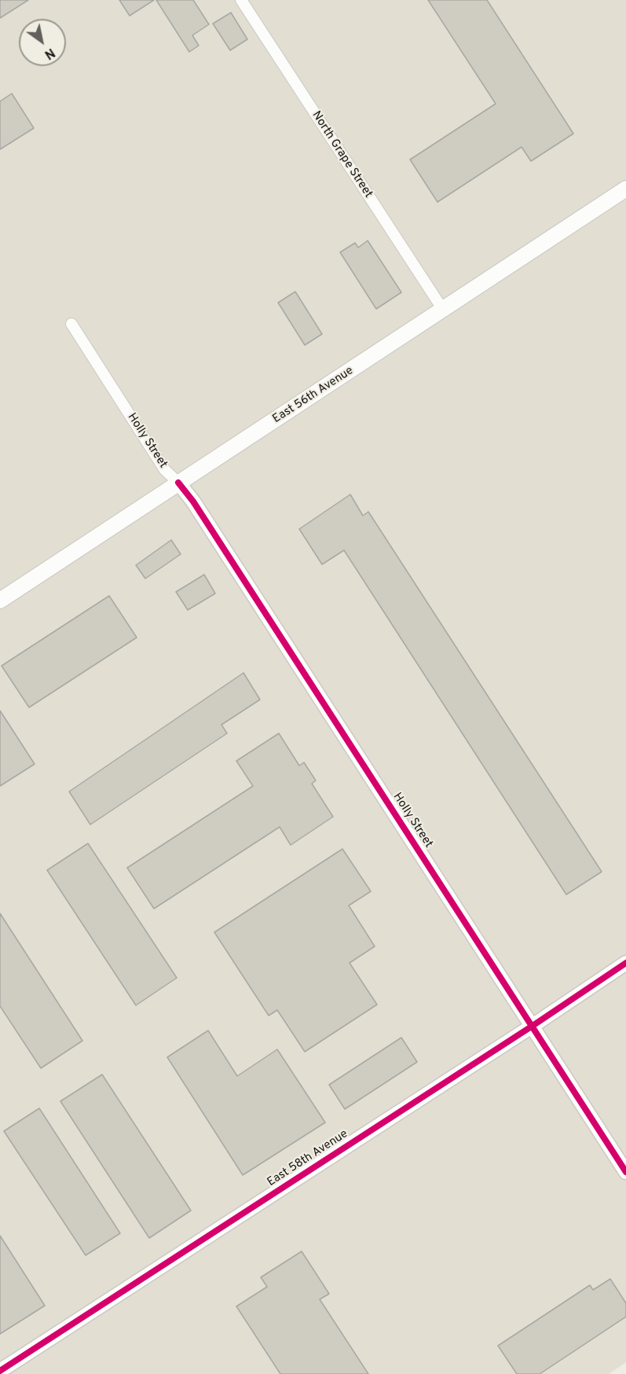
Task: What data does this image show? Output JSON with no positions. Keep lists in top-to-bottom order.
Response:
{
  "streets": {
    "main road": ["East 56th Avenue"],
    "street": ["North Grape Street", "Holly Street", "East 58th Avenue"]
  },
  "crossings": [
    ["North Grape Street", "East 56th Avenue"],
    ["East 56th Avenue", "Holly Street"],
    ["Holly Street", "East 58th Avenue"]
  ],
  "north": "bottom right"
}
